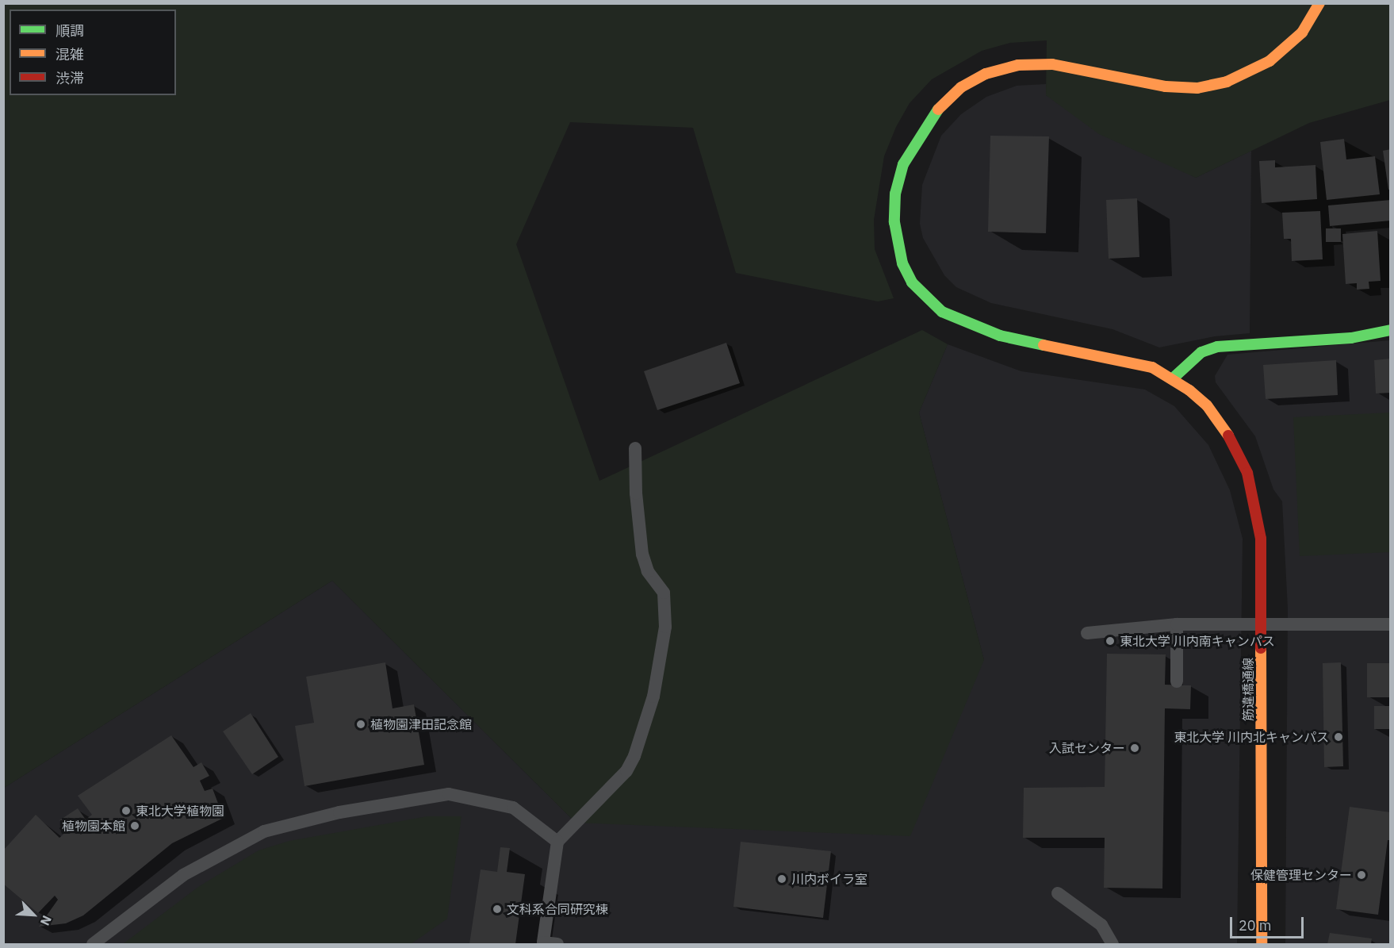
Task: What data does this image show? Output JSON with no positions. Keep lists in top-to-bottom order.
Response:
{
  "streets": {
    "street": ["筋違橋通線"]
  },
  "places": [
    "東北大学 川内南キャンパス",
    "植物園津田記念館",
    "東北大学 川内北キャンパス",
    "入試センター",
    "東北大学植物園",
    "植物園本館",
    "保健管理センター",
    "川内ボイラ室",
    "文科系合同研究棟"
  ],
  "legend": ["順調", "混雑", "渋滞"],
  "scale_bar": "20 m",
  "north": "bottom right"
}
